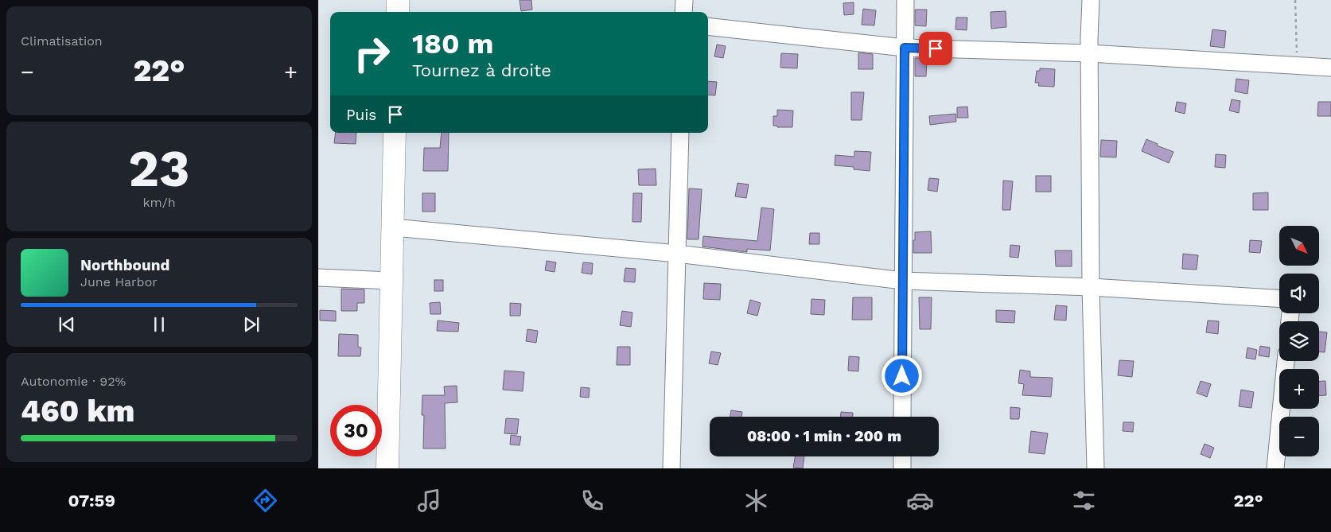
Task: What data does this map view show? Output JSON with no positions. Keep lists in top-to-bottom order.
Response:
{
  "north": "bottom right",
  "page": {
    "tile": [
      "Climatisation",
      ["23", "km/h"],
      ["Autonomie · 92%", "460 km"]
    ],
    "turn": ["180 m", "Tournez à droite"],
    "heat": ["−", "22°", "+"],
    "then": "Puis",
    "map_buttons": ["+", "−"],
    "song": ["Northbound", "June Harbor"],
    "limit": "30",
    "trip": "08:00 · 1 min · 200 m",
    "tabs": ["07:59", "22°"]
  }
}
